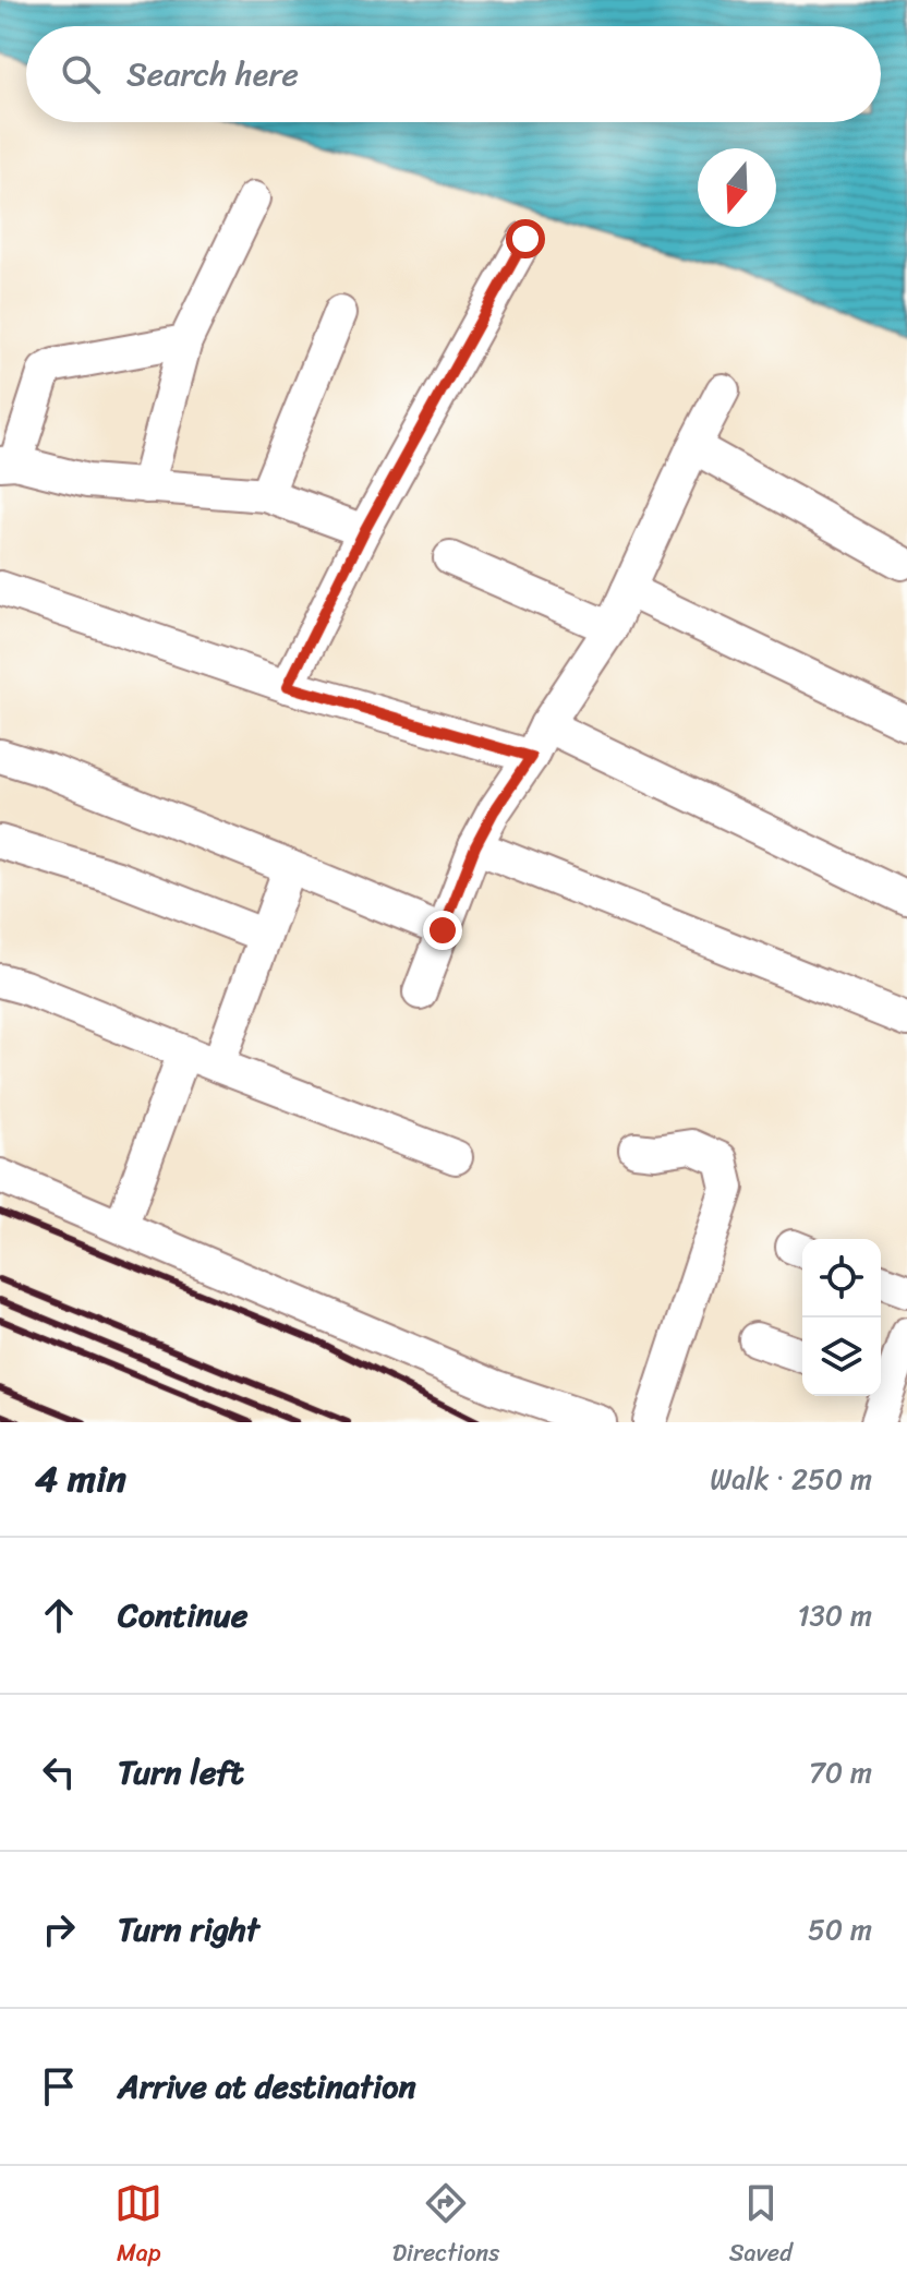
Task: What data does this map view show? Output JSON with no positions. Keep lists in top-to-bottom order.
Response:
{
  "north": "bottom",
  "page": {
    "search": "Search here",
    "heading": ["4 min", "Walk · 250 m"],
    "list": [
      ["Continue", "130 m"],
      ["Turn left", "70 m"],
      ["Turn right", "50 m"],
      "Arrive at destination"
    ],
    "nav": ["Map", "Directions", "Saved"]
  }
}
